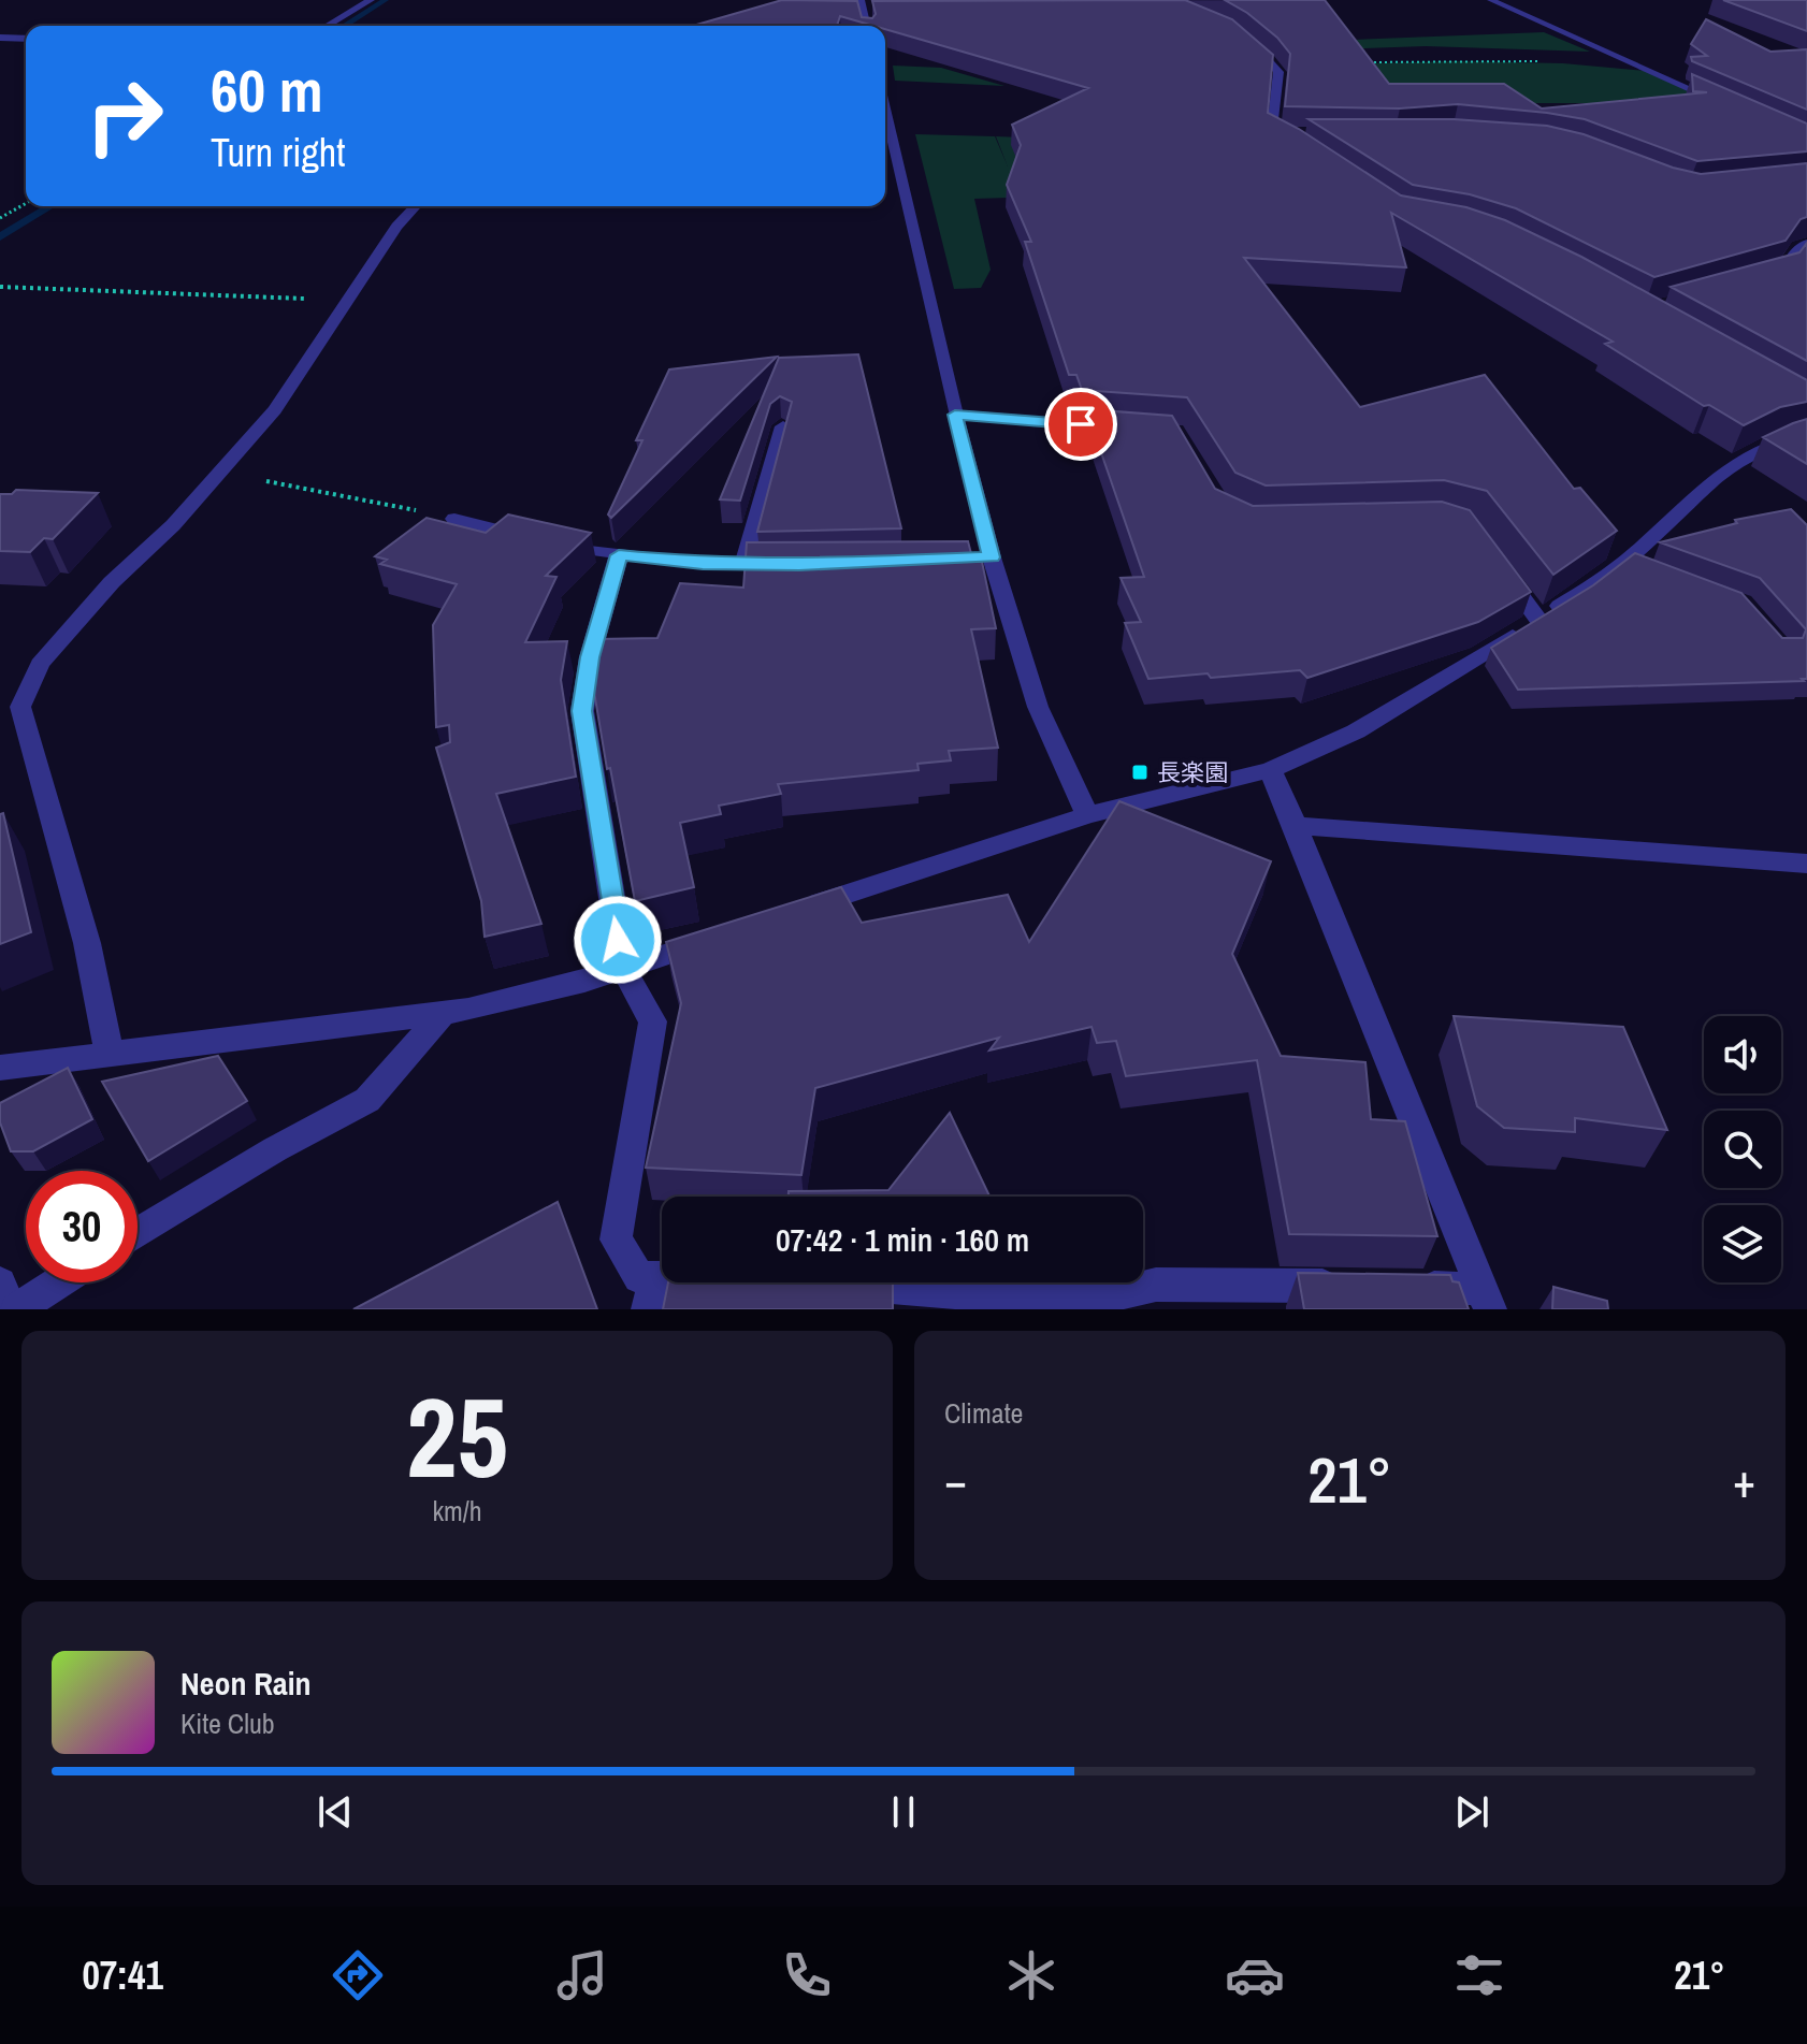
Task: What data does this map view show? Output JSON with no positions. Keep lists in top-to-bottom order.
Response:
{
  "places": {
    "transit": ["長楽園"]
  },
  "page": {
    "turn": ["60 m", "Turn right"],
    "limit": "30",
    "trip": "07:42 · 1 min · 160 m",
    "tile": [
      ["25", "km/h"],
      "Climate"
    ],
    "heat": ["−", "21°", "+"],
    "song": ["Neon Rain", "Kite Club"],
    "tabs": ["07:41", "21°"]
  }
}
